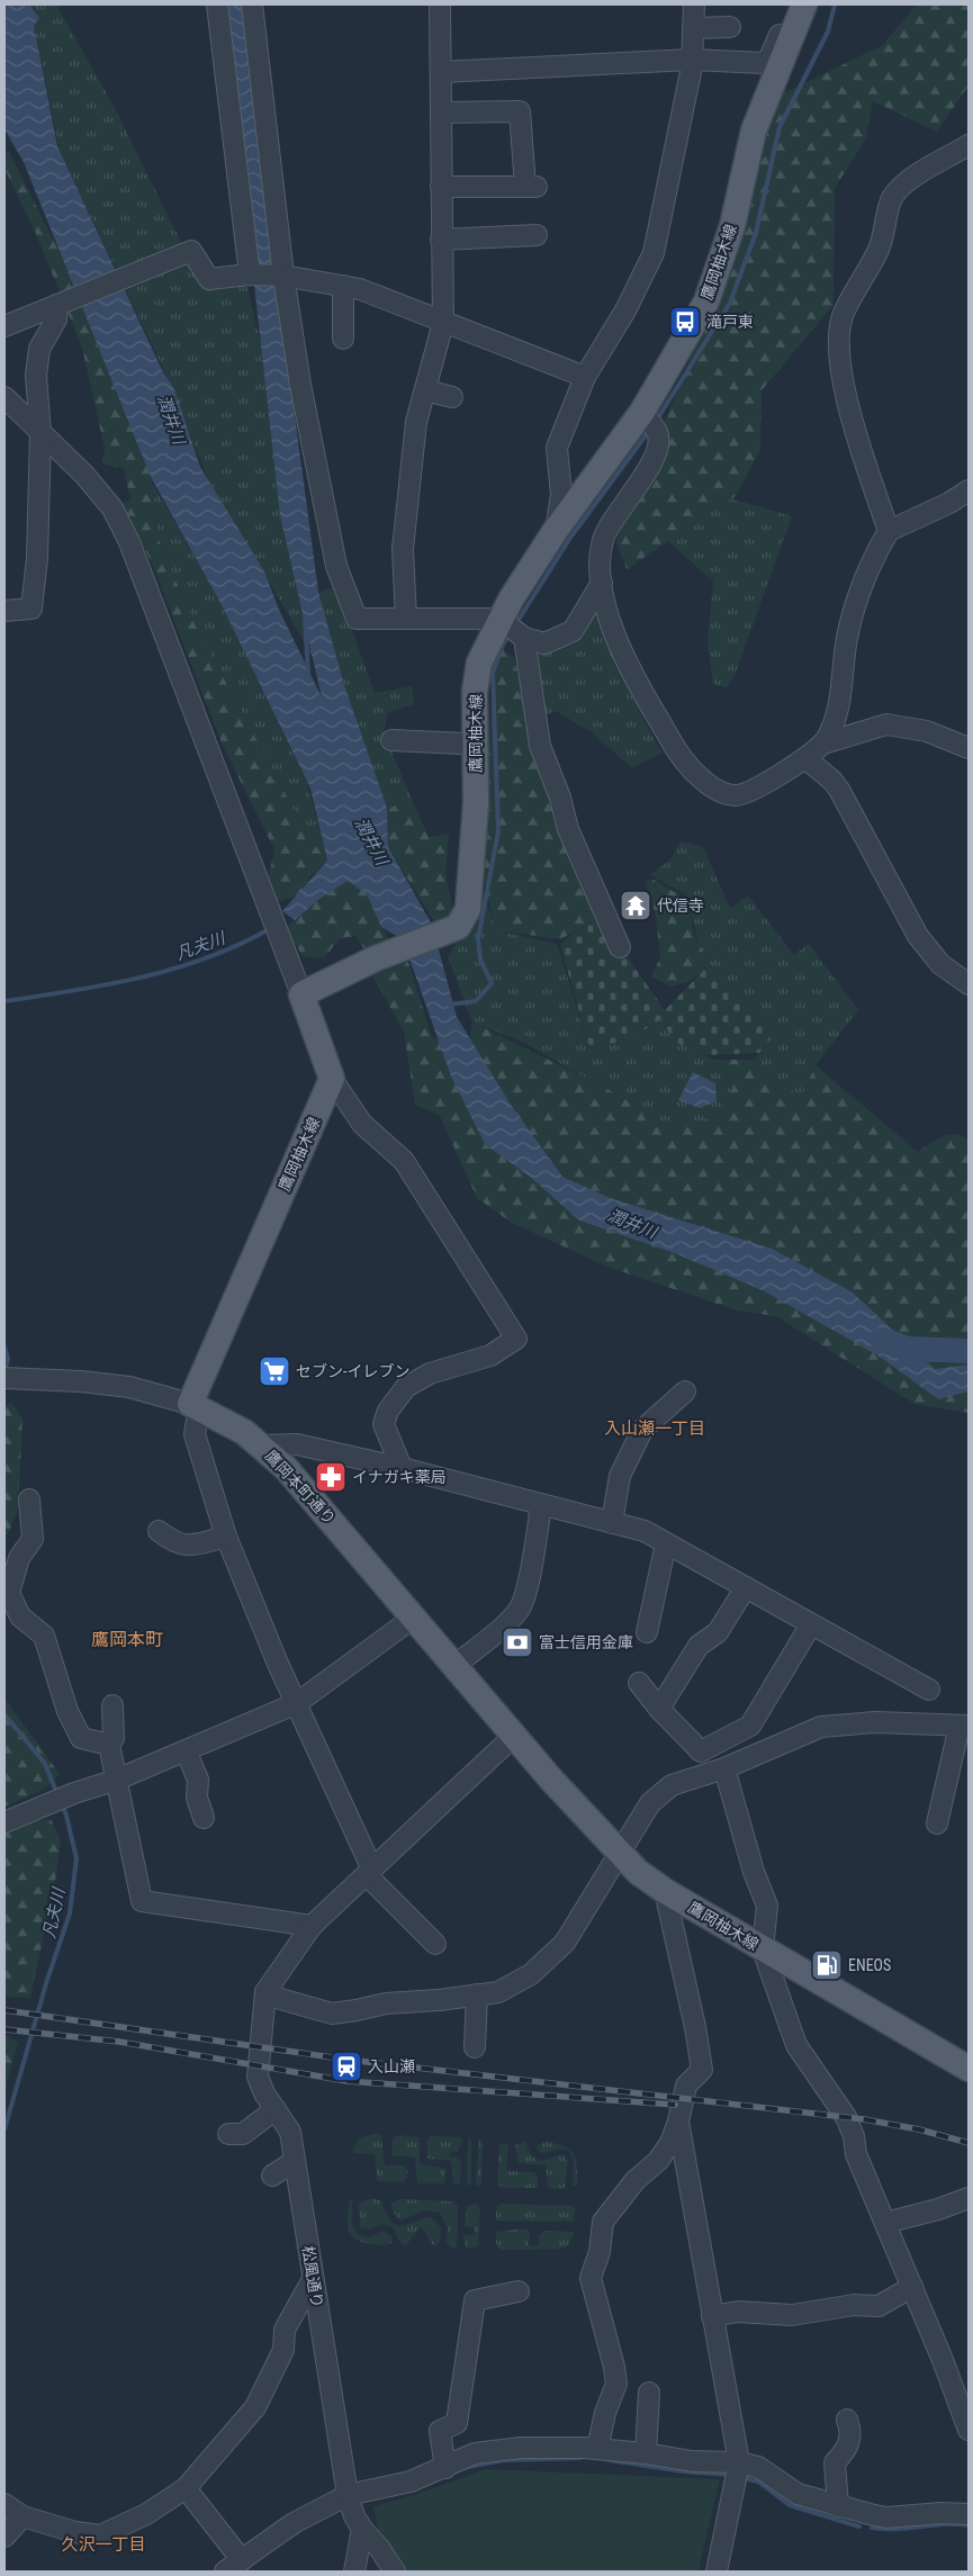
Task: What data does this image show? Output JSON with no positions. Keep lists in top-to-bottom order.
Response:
{
  "streets": {
    "main road": ["鷹岡柚木線", "鷹岡本町通り"],
    "street": ["松風通り"]
  },
  "crossings": [
    ["鷹岡柚木線", "鷹岡本町通り"]
  ],
  "districts": ["入山瀬一丁目", "鷹岡本町", "久沢一丁目"],
  "water": ["潤井川", "凡夫川"],
  "places": {
    "bus stop": ["滝戸東"],
    "temple": ["代信寺"],
    "supermarket": ["セブン-イレブン"],
    "pharmacy": ["イナガキ薬局"],
    "bank": ["富士信用金庫"],
    "fuel station": ["ENEOS"],
    "station": ["入山瀬"]
  }
}
